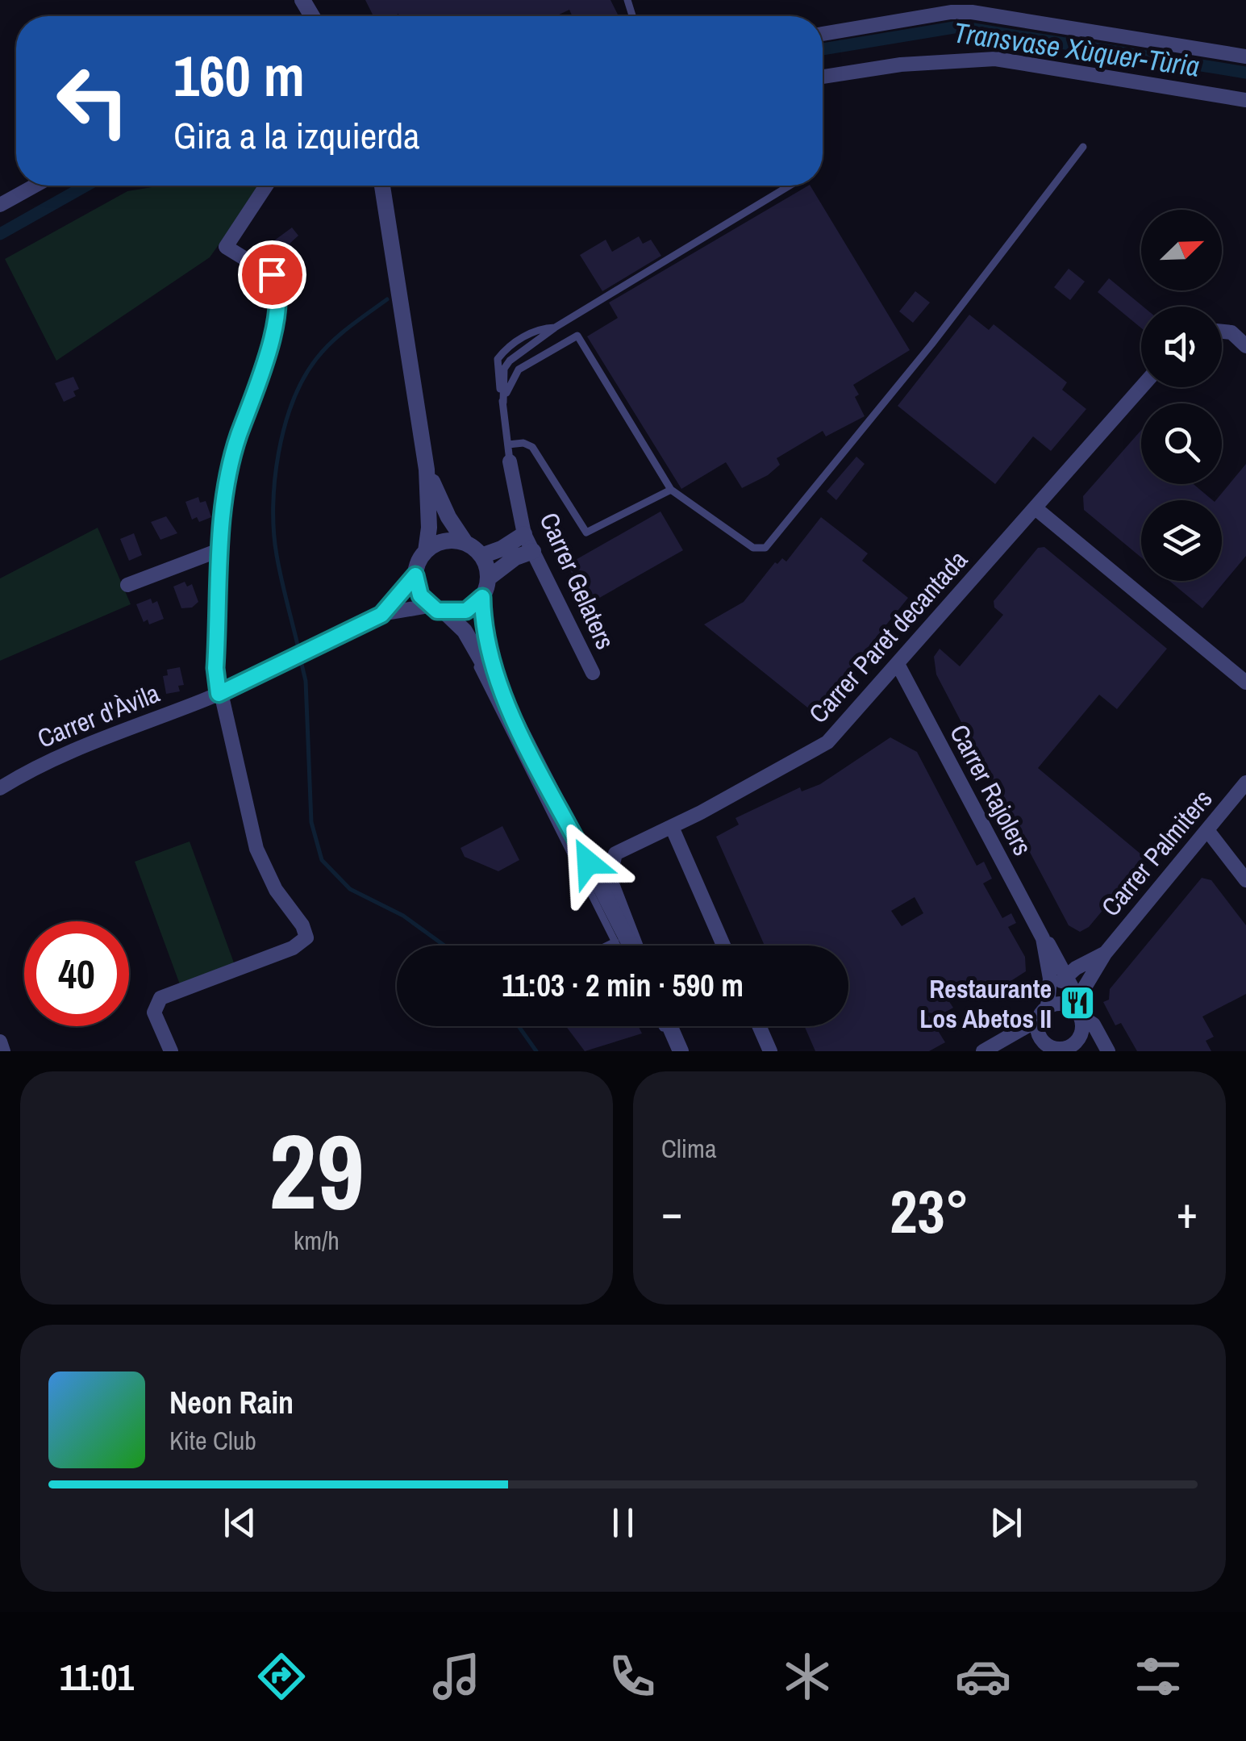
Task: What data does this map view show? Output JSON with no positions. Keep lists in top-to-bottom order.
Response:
{
  "streets": {
    "street": [
      "Carrer Gelaters",
      "Carrer Paret decantada",
      "Carrer d'Àvila",
      "Carrer Rajolers",
      "Carrer Palmiters"
    ]
  },
  "crossings": [
    ["Carrer Paret decantada", "Carrer Rajolers"],
    ["Carrer Rajolers", "Carrer Palmiters"]
  ],
  "water": ["Transvase Xùquer-Tùria"],
  "places": {
    "restaurant": ["Restaurante Los Abetos II"]
  },
  "north": "top right",
  "page": {
    "turn": ["160 m", "Gira a la izquierda"],
    "limit": "40",
    "trip": "11:03 · 2 min · 590 m",
    "tile": [
      ["29", "km/h"],
      "Clima"
    ],
    "heat": ["−", "23°", "+"],
    "song": ["Neon Rain", "Kite Club"],
    "tabs": "11:01"
  }
}
